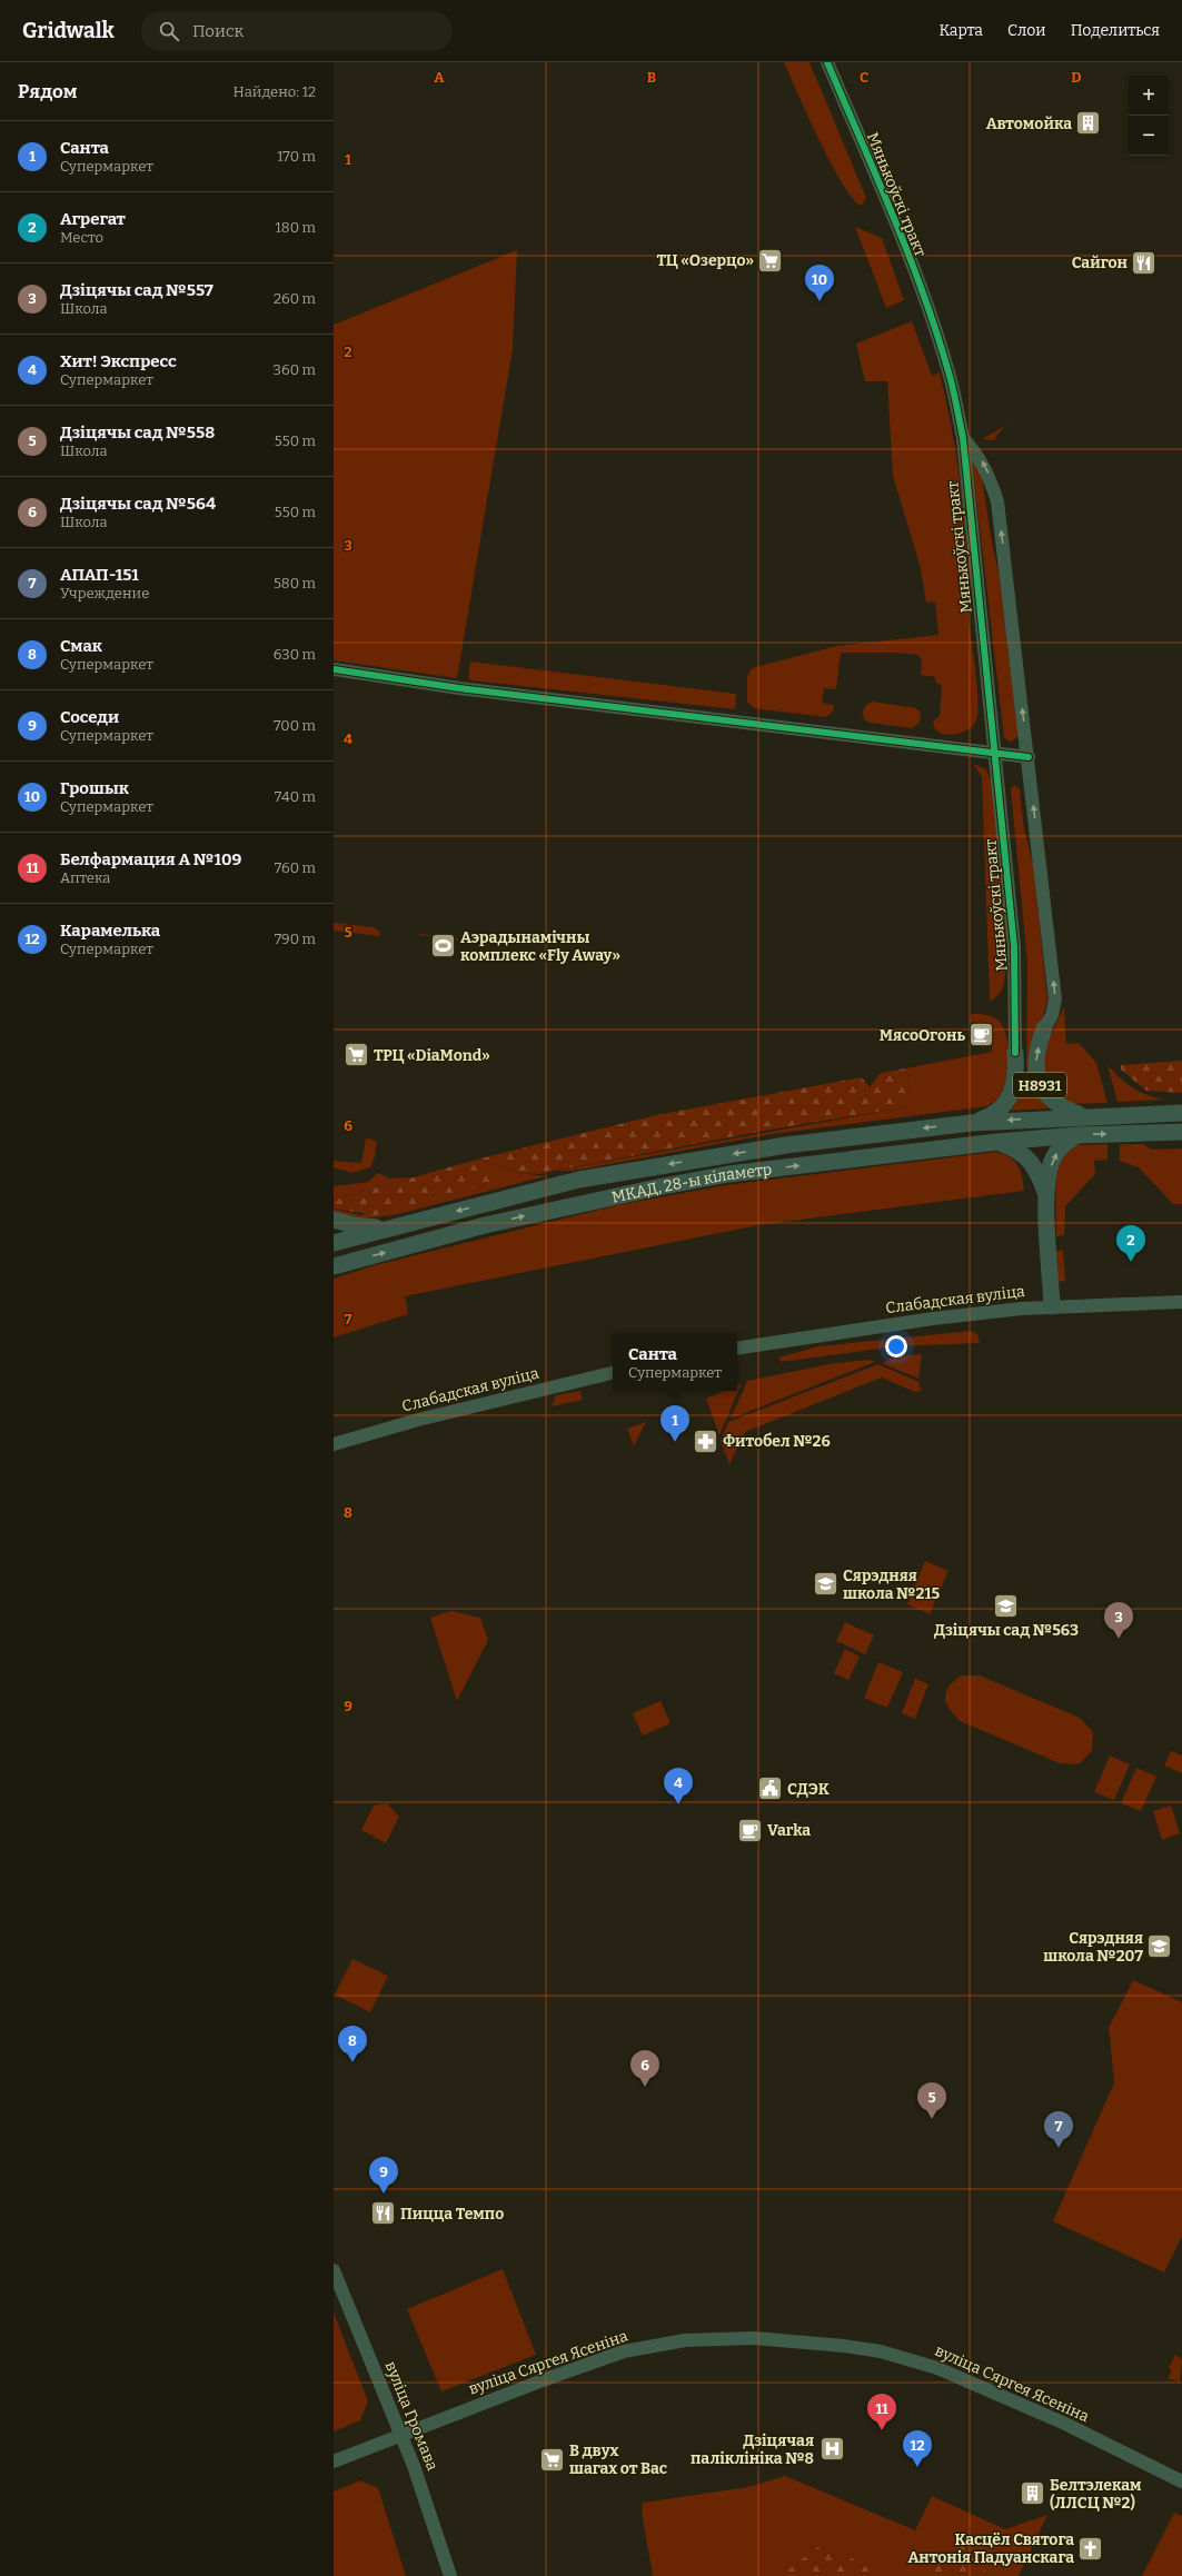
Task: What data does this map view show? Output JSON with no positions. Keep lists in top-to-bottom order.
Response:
{
  "streets": {
    "highway": ["Н8931", "МКАД, 28-ы кіламетр"],
    "street": [
      "Мянькоўскі тракт",
      "Слабадская вуліца",
      "вуліца Сяргея Ясеніна",
      "вуліца Громава"
    ]
  },
  "crossings": [
    ["Мянькоўскі тракт", "Н8931"],
    ["Н8931", "МКАД, 28-ы кіламетр"],
    ["вуліца Сяргея Ясеніна", "вуліца Громава"]
  ],
  "places": {
    "building": ["Автомойка", "Белтэлекам (ЛЛСЦ №2)"],
    "supermarket": ["ТЦ «Озерцо»", "ТРЦ «DiaMond»", "В двух шагах от Вас"],
    "restaurant": ["Сайгон", "Пицца Темпо"],
    "sports": ["Аэрадынамічны комплекс «Fly Away»"],
    "cafe": ["МясоОгонь", "Varka"],
    "pharmacy": ["Фитобел №26"],
    "school or university": ["Сярэдняя школа №215", "Дзіцячы сад №563", "Сярэдняя школа №207"],
    "public building": ["СДЭК"],
    "hospital": ["Дзіцячая паліклініка №8"],
    "church": ["Касцёл Святога Антонія Падуанскага"]
  },
  "page": {
    "header": "Gridwalk",
    "search": "Поиск",
    "nav": ["Карта", "Слои", "Поделиться"],
    "heading": ["Рядом", "Найдено: 12"],
    "map_buttons": ["+", "−"],
    "list": [
      {
        "mark": "1",
        "name": "Санта",
        "note": "Супермаркет",
        "value": "170 m"
      },
      {
        "mark": "2",
        "name": "Агрегат",
        "note": "Место",
        "value": "180 m"
      },
      {
        "mark": "3",
        "name": "Дзіцячы сад №557",
        "note": "Школа",
        "value": "260 m"
      },
      {
        "mark": "4",
        "name": "Хит! Экспресс",
        "note": "Супермаркет",
        "value": "360 m"
      },
      {
        "mark": "5",
        "name": "Дзіцячы сад №558",
        "note": "Школа",
        "value": "550 m"
      },
      {
        "mark": "6",
        "name": "Дзіцячы сад №564",
        "note": "Школа",
        "value": "550 m"
      },
      {
        "mark": "7",
        "name": "АПАП-151",
        "note": "Учреждение",
        "value": "580 m"
      },
      {
        "mark": "8",
        "name": "Смак",
        "note": "Супермаркет",
        "value": "630 m"
      },
      {
        "mark": "9",
        "name": "Соседи",
        "note": "Супермаркет",
        "value": "700 m"
      },
      {
        "mark": "10",
        "name": "Грошык",
        "note": "Супермаркет",
        "value": "740 m"
      },
      {
        "mark": "11",
        "name": "Белфармация А №109",
        "note": "Аптека",
        "value": "760 m"
      },
      {
        "mark": "12",
        "name": "Карамелька",
        "note": "Супермаркет",
        "value": "790 m"
      }
    ],
    "pins": [
      "10",
      "2",
      "1",
      "3",
      "4",
      "8",
      "6",
      "5",
      "7",
      "9",
      "11",
      "12"
    ],
    "popup": ["Санта", "Супермаркет"]
  },
  "grid": {
    "columns": [
      "A",
      "B",
      "C",
      "D"
    ],
    "rows": [
      "1",
      "2",
      "3",
      "4",
      "5",
      "6",
      "7",
      "8",
      "9"
    ]
  }
}
